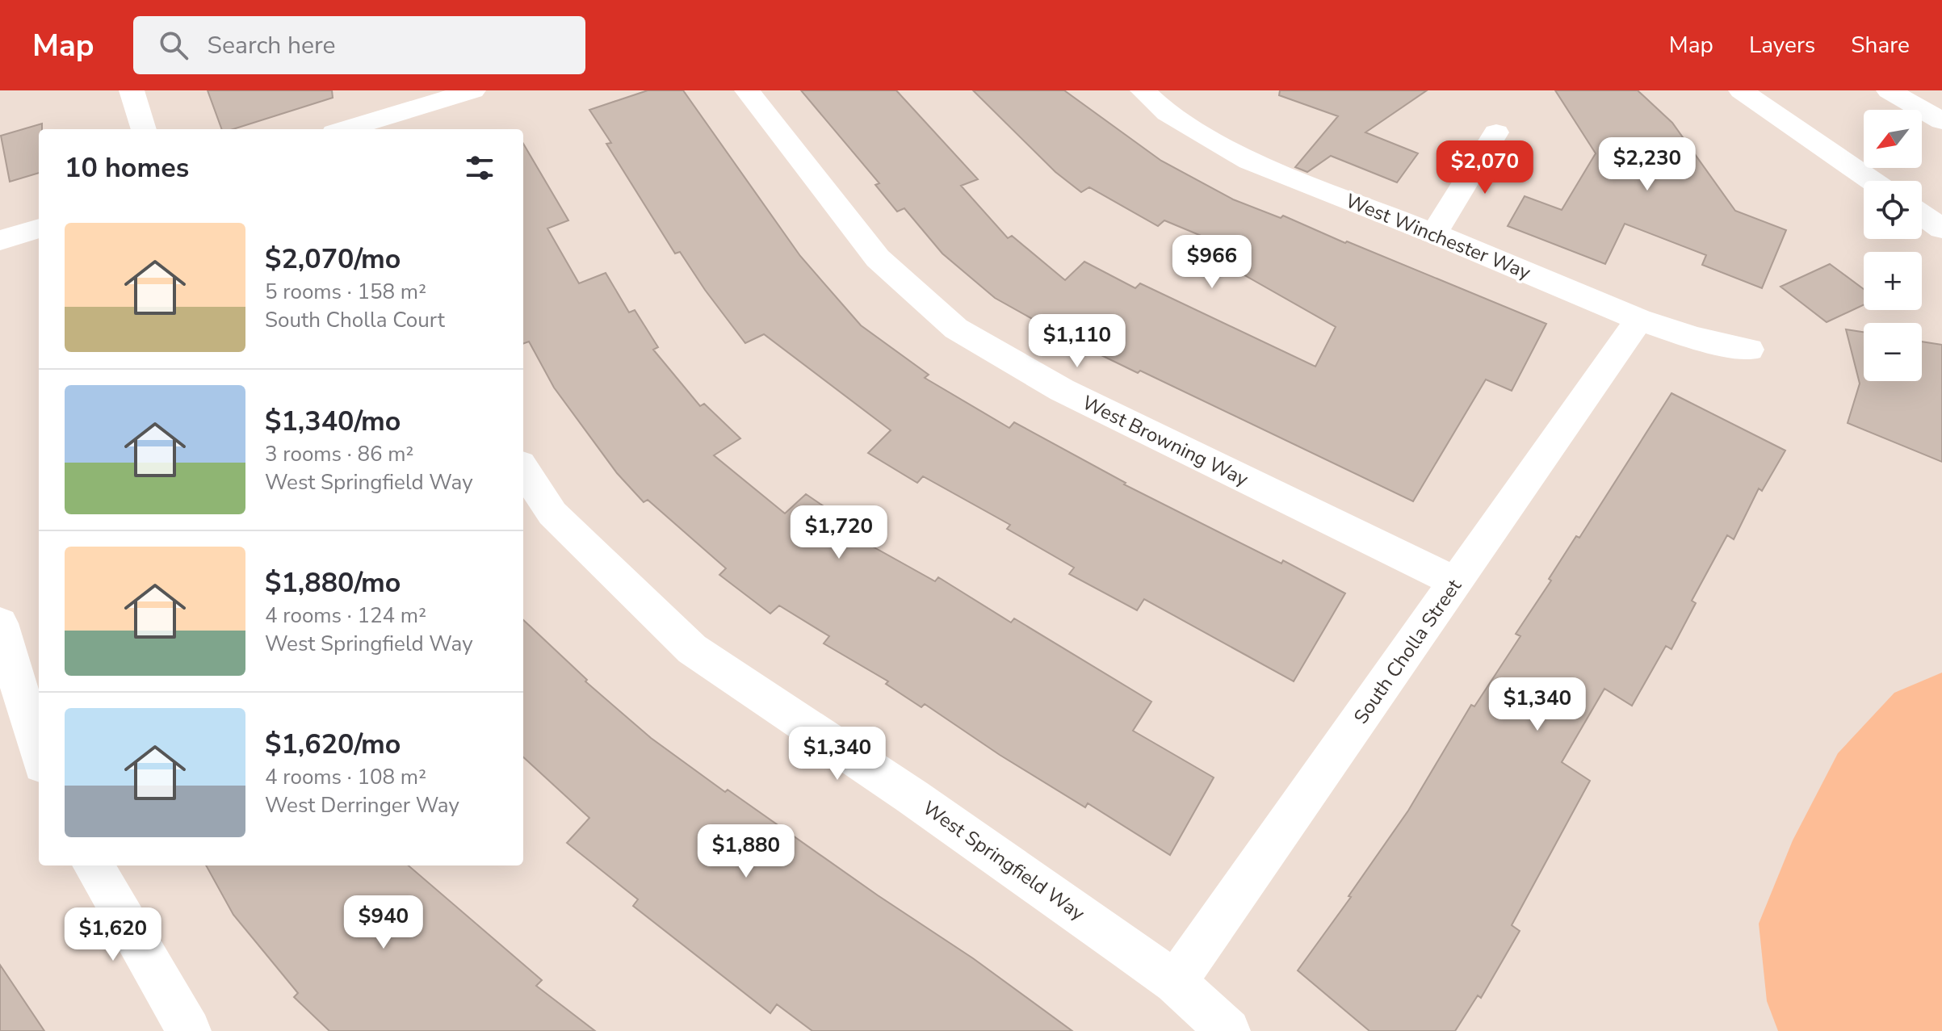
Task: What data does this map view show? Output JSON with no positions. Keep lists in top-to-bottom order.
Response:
{
  "streets": {
    "main road": [
      "West Winchester Way",
      "West Browning Way",
      "South Cholla Street",
      "West Springfield Way"
    ]
  },
  "crossings": [
    ["West Winchester Way", "South Cholla Street"],
    ["West Browning Way", "South Cholla Street"],
    ["South Cholla Street", "West Springfield Way"]
  ],
  "north": "bottom left",
  "page": {
    "header": "Map",
    "search": "Search here",
    "nav": ["Map", "Layers", "Share"],
    "map_buttons": ["+", "−"],
    "heading": "10 homes",
    "price": [
      "$2,230",
      "$2,070",
      "$966",
      "$1,110",
      "$1,720",
      "$1,340",
      "$1,340",
      "$1,880",
      "$940",
      "$1,620"
    ],
    "list": [
      {
        "name": "$2,070/mo",
        "note": "5 rooms · 158 m² · South Cholla Court"
      },
      {
        "name": "$1,340/mo",
        "note": "3 rooms · 86 m² · West Springfield Way"
      },
      {
        "name": "$1,880/mo",
        "note": "4 rooms · 124 m² · West Springfield Way"
      },
      {
        "name": "$1,620/mo",
        "note": "4 rooms · 108 m² · West Derringer Way"
      }
    ]
  }
}
